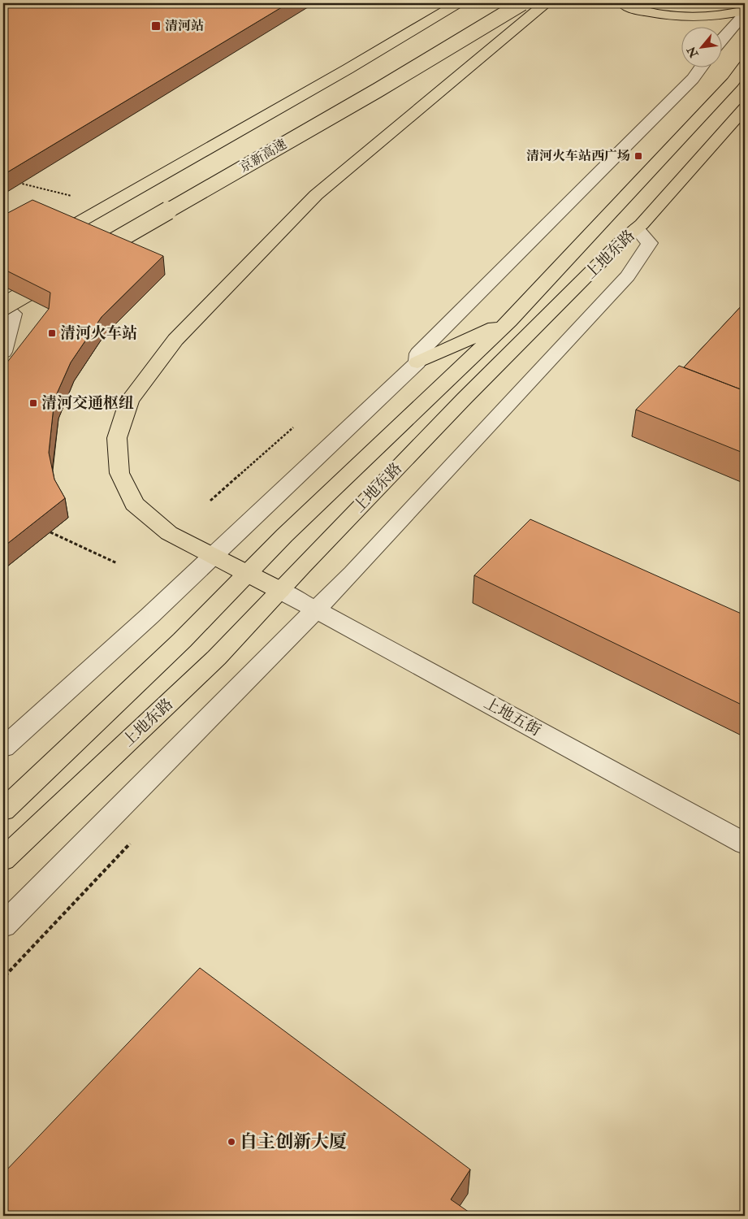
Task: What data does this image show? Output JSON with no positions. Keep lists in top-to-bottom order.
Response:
{
  "streets": {
    "main road": ["京新高速", "上地东路"],
    "street": ["上地五街"]
  },
  "crossings": [
    ["上地东路", "上地五街"]
  ],
  "places": {
    "transit": [
      "清河站",
      "清河火车站西广场",
      "清河火车站",
      "清河交通枢纽"
    ],
    "other": ["自主创新大厦"]
  },
  "north": "bottom left"
}
